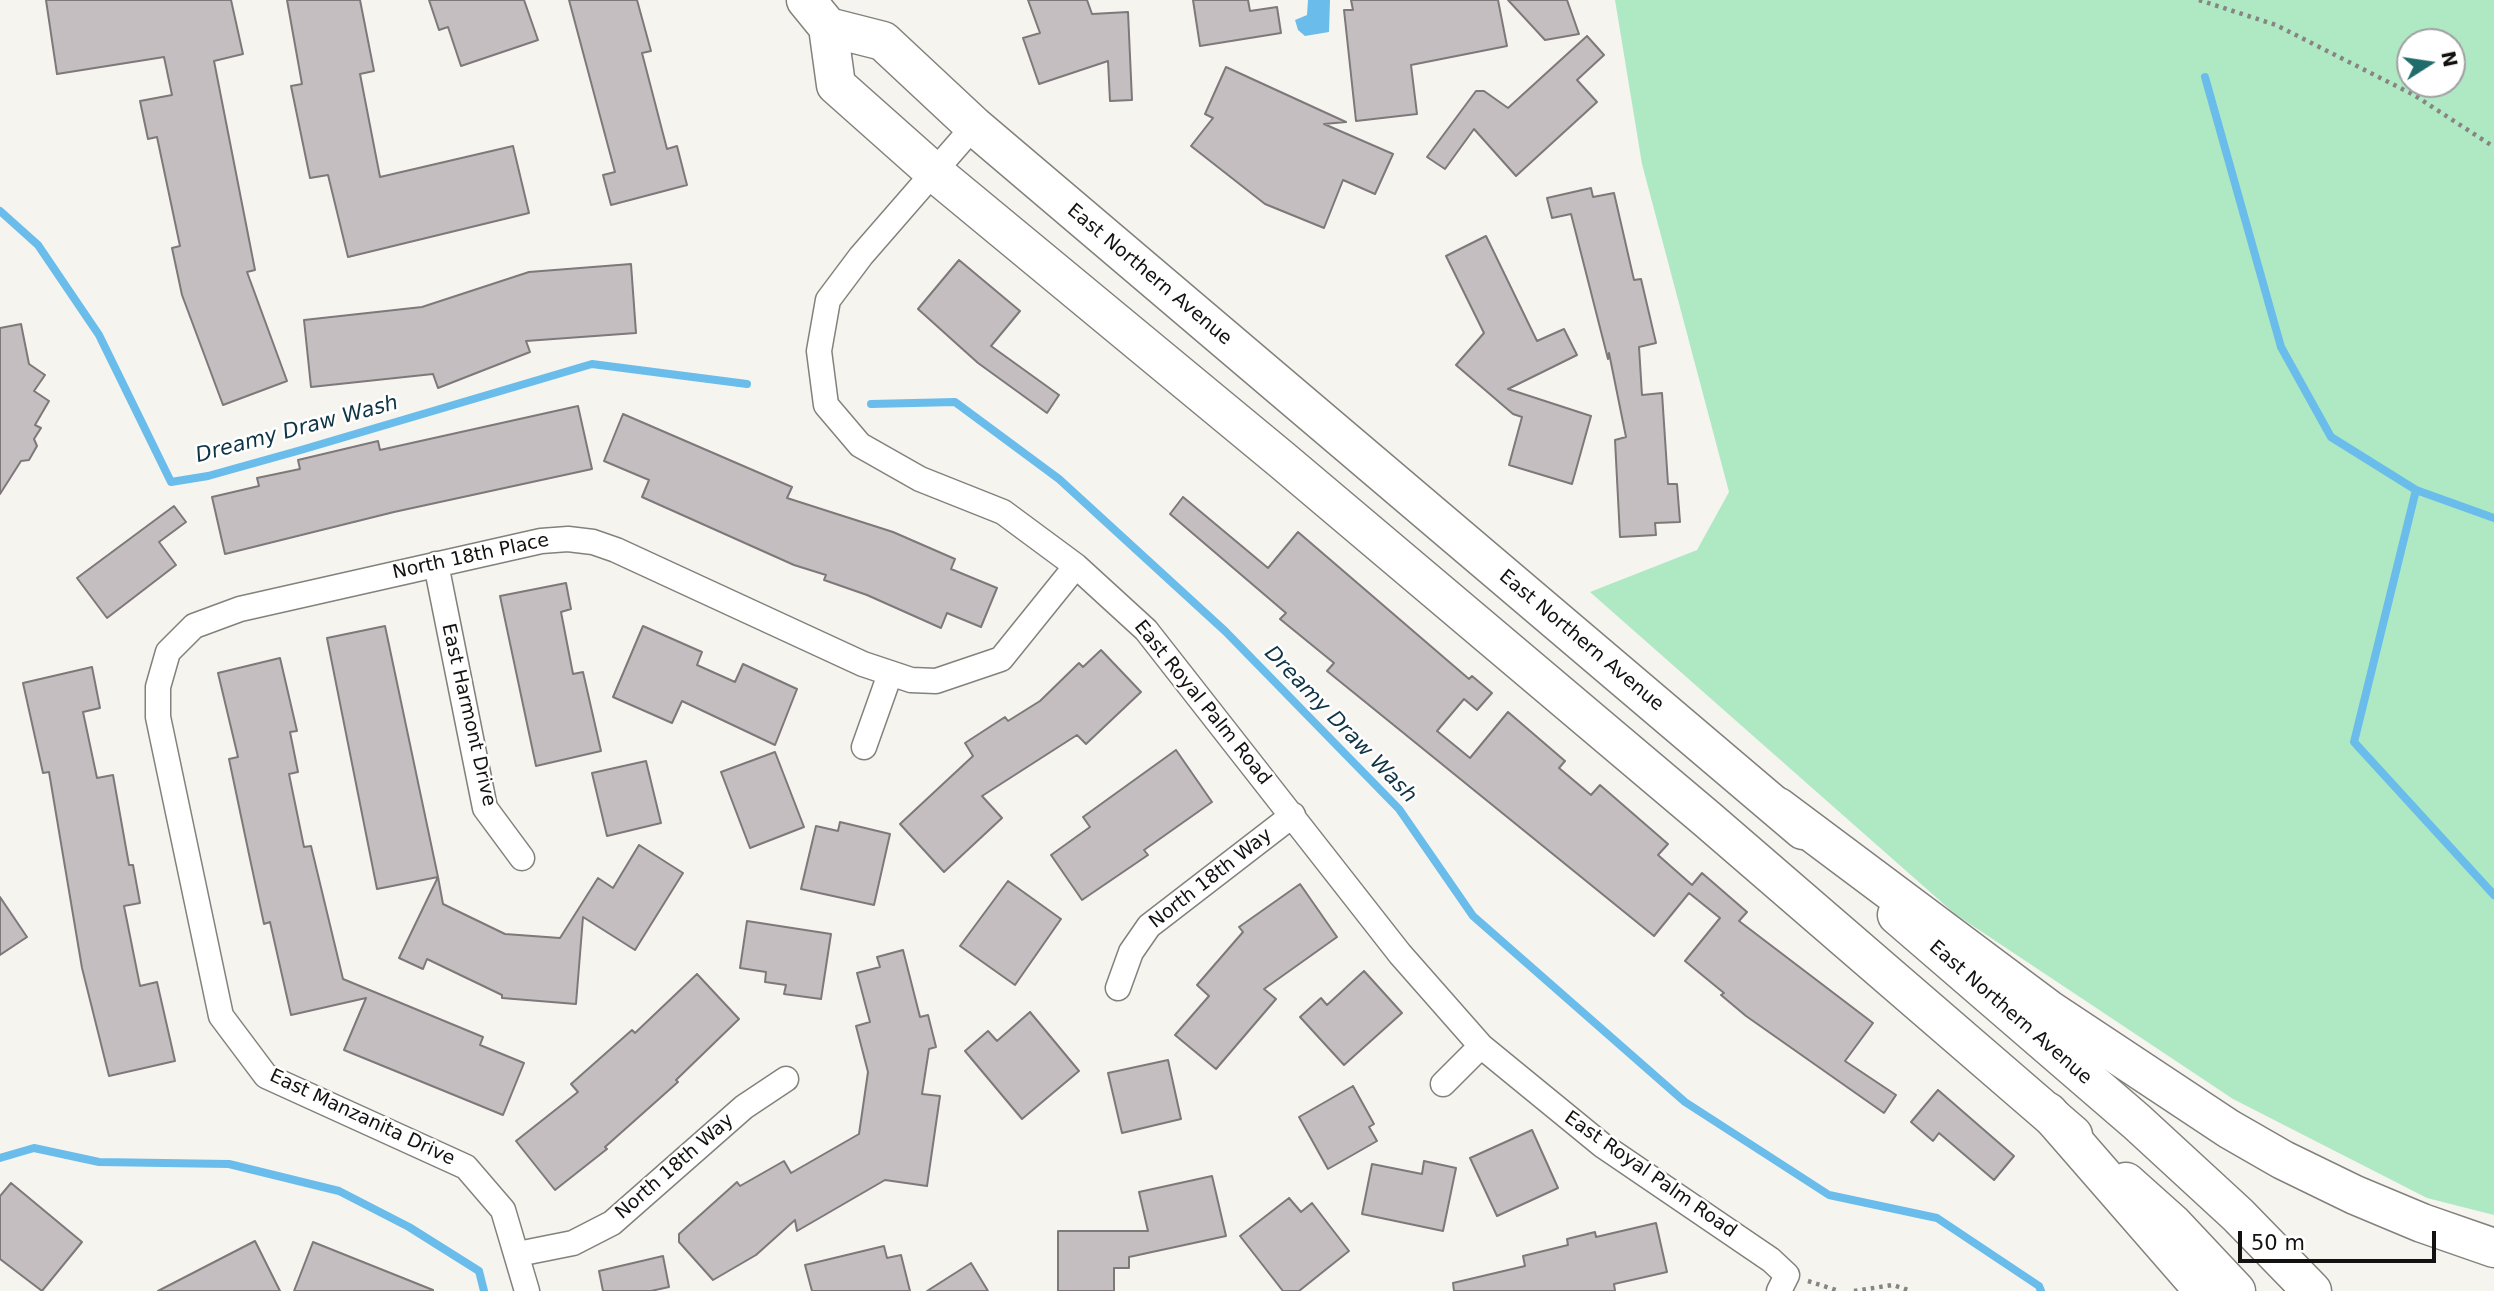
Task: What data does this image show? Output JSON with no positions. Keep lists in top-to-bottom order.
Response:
{
  "streets": {
    "main road": ["East Northern Avenue"],
    "street": [
      "North 18th Place",
      "East Royal Palm Road",
      "East Harmont Drive",
      "North 18th Way",
      "East Manzanita Drive"
    ]
  },
  "crossings": [
    ["East Northern Avenue", "East Royal Palm Road"],
    ["North 18th Place", "East Royal Palm Road"],
    ["North 18th Place", "East Harmont Drive"],
    ["North 18th Place", "East Manzanita Drive"],
    ["East Royal Palm Road", "North 18th Way"],
    ["North 18th Way", "East Manzanita Drive"]
  ],
  "water": ["Dreamy Draw Wash"],
  "scale_bar": "50 m",
  "north": "right"
}
